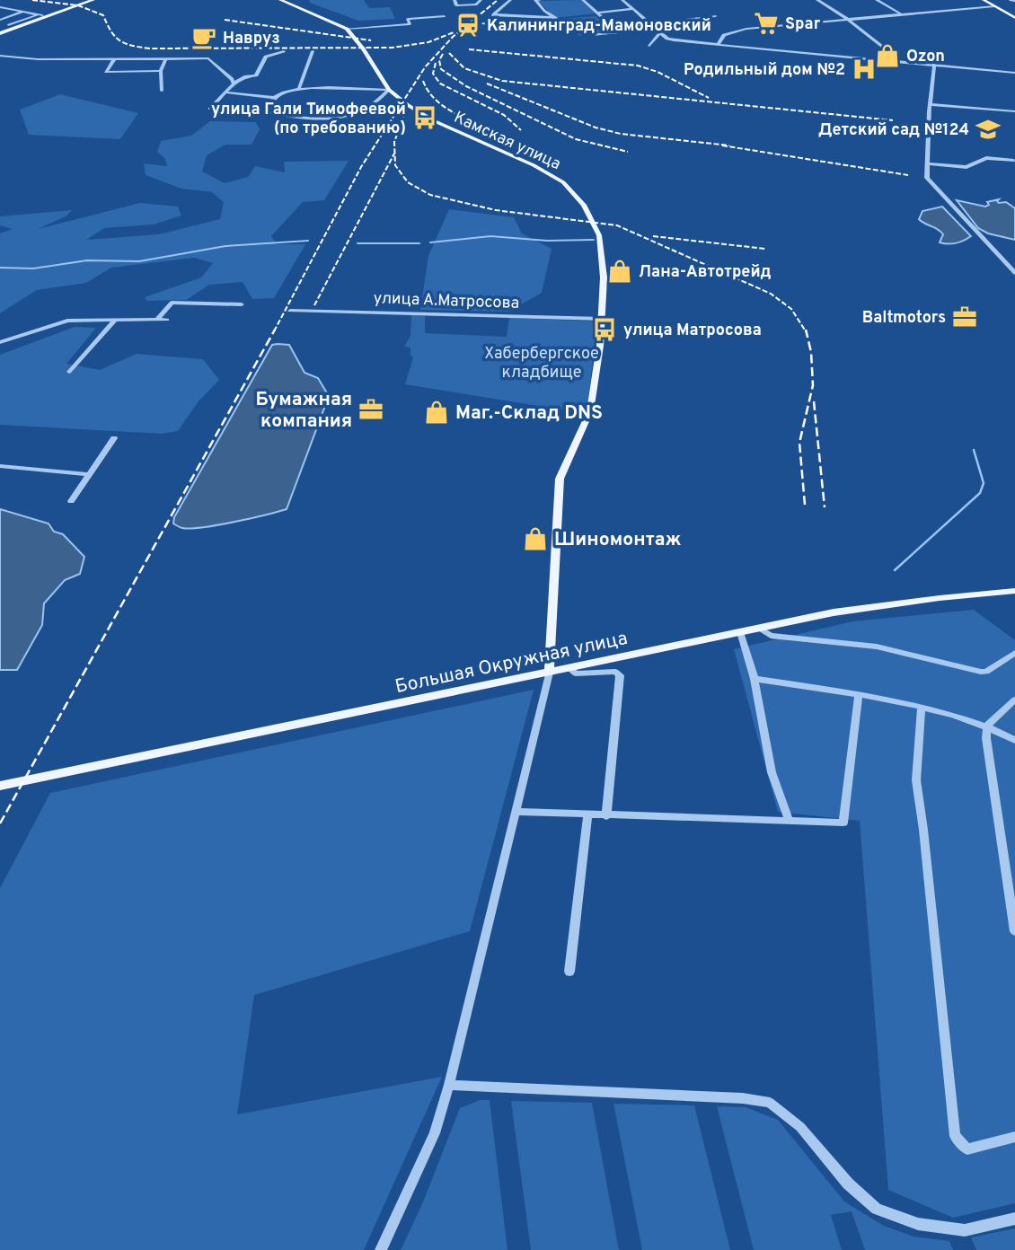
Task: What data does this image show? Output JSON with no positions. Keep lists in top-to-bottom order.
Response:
{
  "streets": {
    "main road": ["Камская улица", "Большая Окружная улица"],
    "street": ["улица А.Матросова"]
  },
  "crossings": [
    ["Камская улица", "улица А.Матросова"],
    ["Камская улица", "Большая Окружная улица"]
  ],
  "parks": ["Хабербергское кладбище"],
  "places": {
    "supermarket": ["Spar"],
    "station": ["Калининград-Мамоновский"],
    "cafe": ["Навруз"],
    "shop": [
      "Ozon",
      "Лана-Автотрейд",
      "Маг.-Склад DNS",
      "Шиномонтаж"
    ],
    "hospital": ["Родильный дом №2"],
    "bus stop": ["улица Гали Тимофеевой (по требованию)", "улица Матросова"],
    "school or university": ["Детский сад №124"],
    "office": ["Baltmotors", "Бумажная компания"]
  }
}
